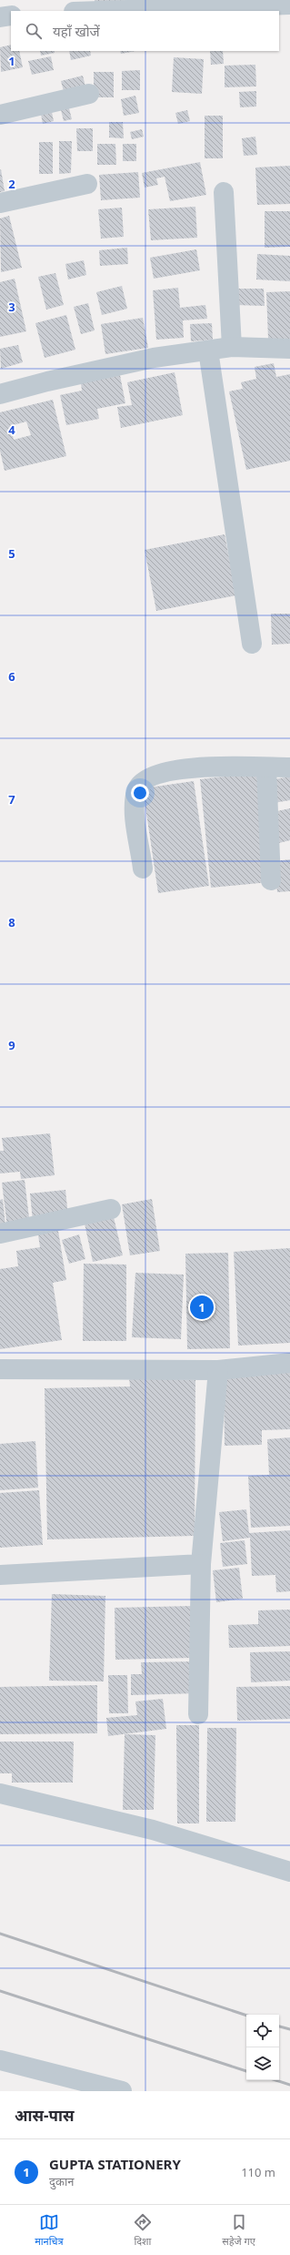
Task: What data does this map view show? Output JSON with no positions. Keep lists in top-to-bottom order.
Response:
{
  "page": {
    "search": "यहाँ खोजें",
    "pins": "1",
    "heading": "आस-पास",
    "list": [
      {
        "mark": "1",
        "name": "GUPTA STATIONERY",
        "note": "दुकान",
        "value": "110 m"
      }
    ],
    "nav": ["मानचित्र", "दिशा", "सहेजे गए"]
  },
  "grid": {
    "rows": [
      "1",
      "2",
      "3",
      "4",
      "5",
      "6",
      "7",
      "8",
      "9"
    ]
  }
}
